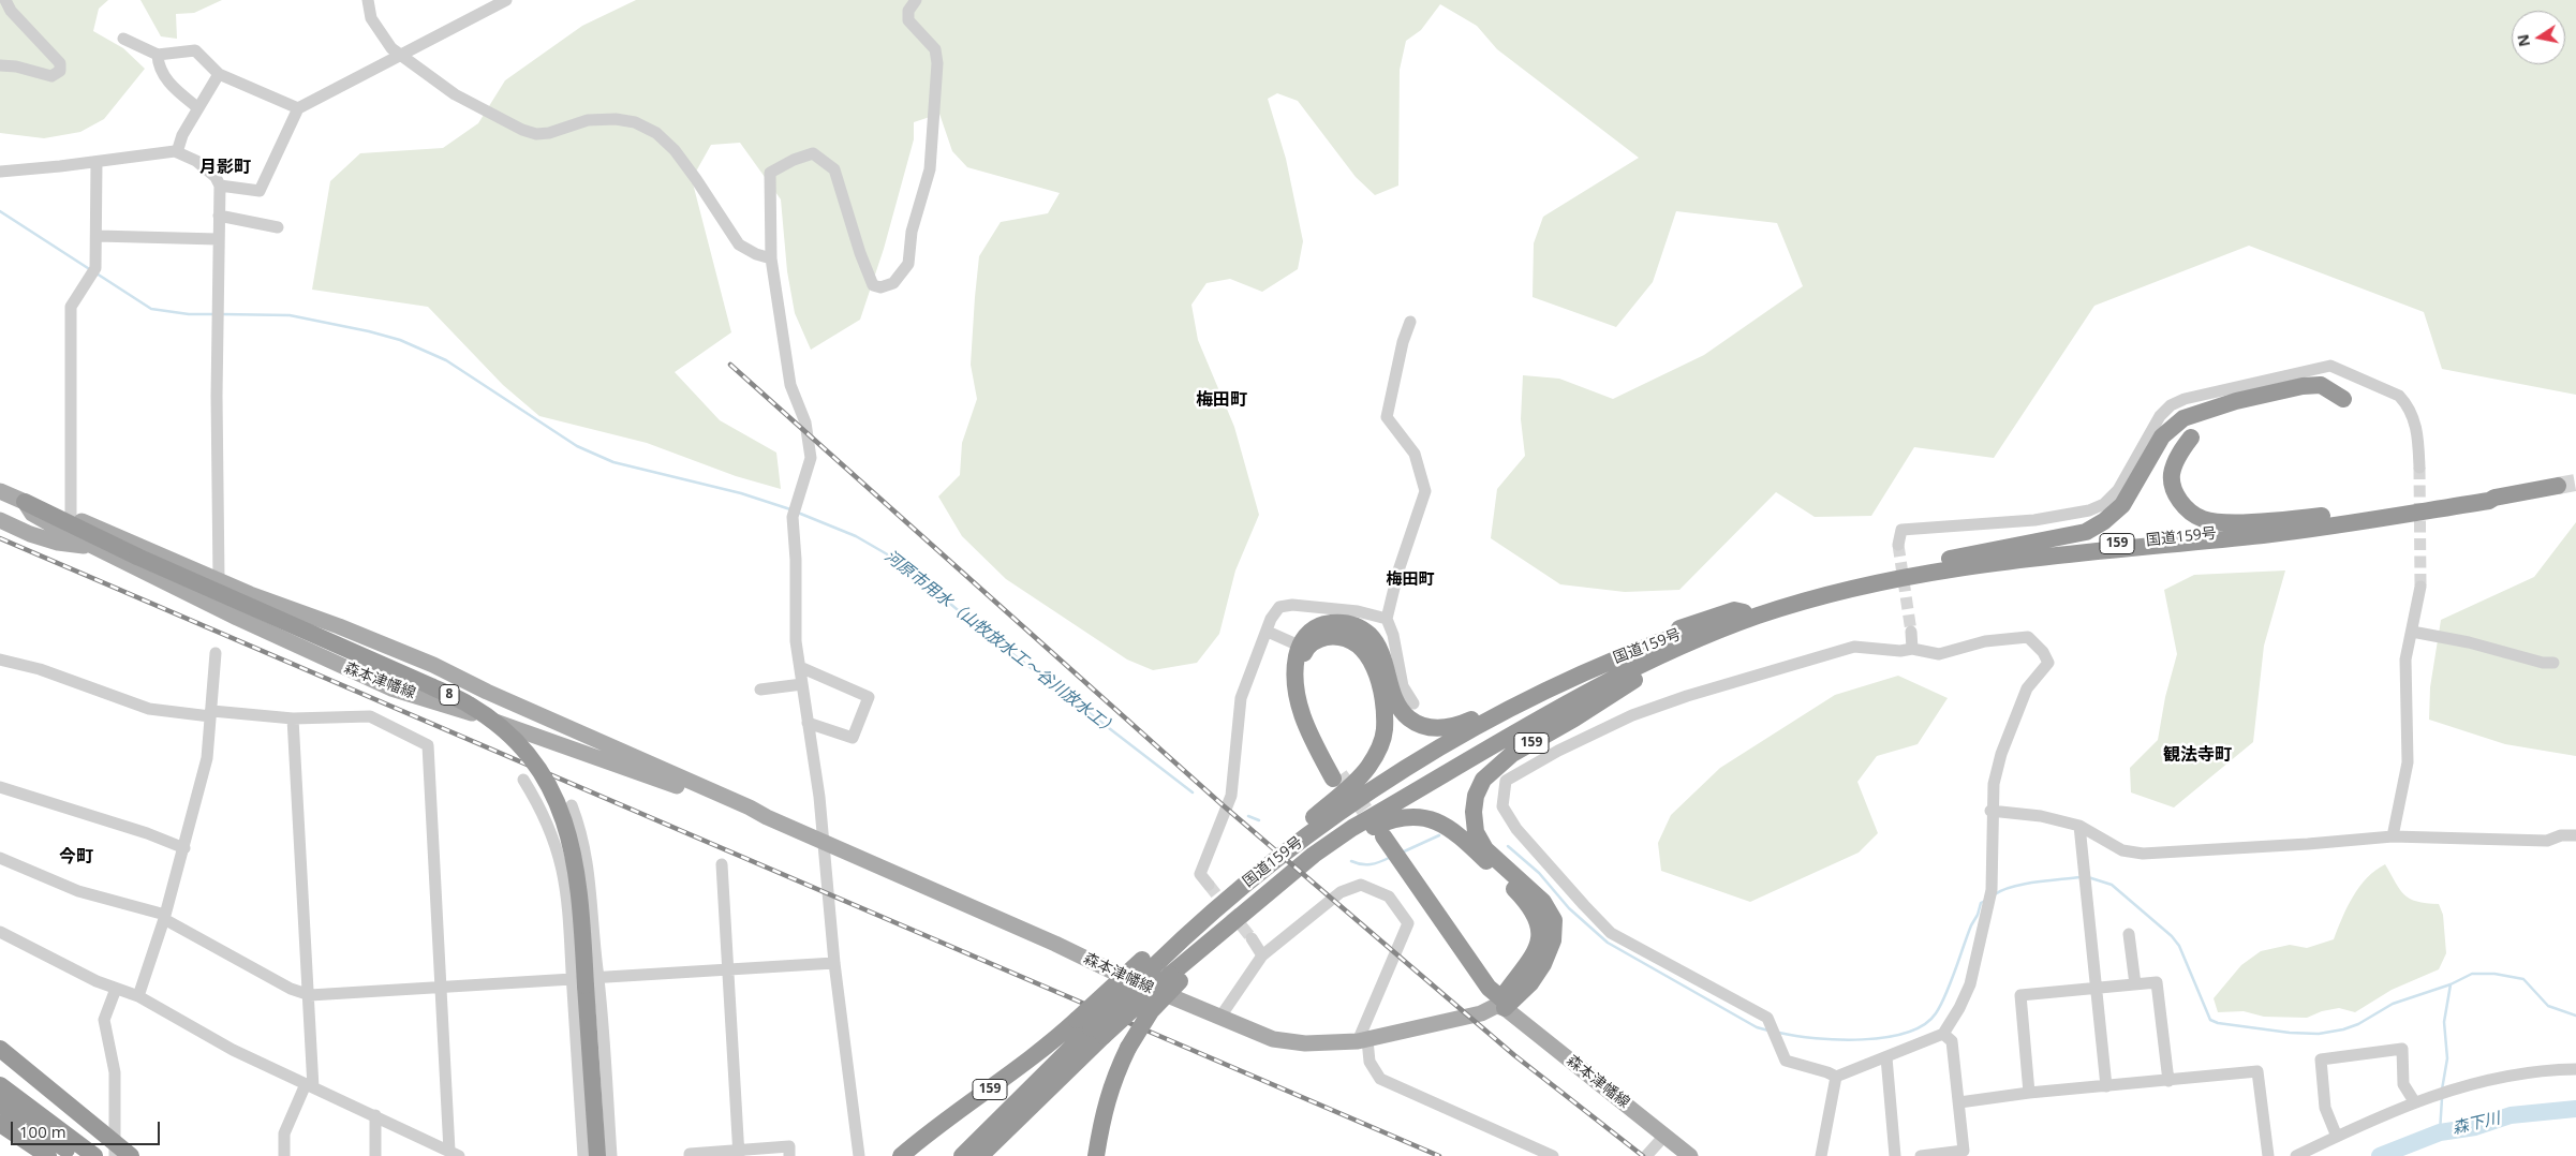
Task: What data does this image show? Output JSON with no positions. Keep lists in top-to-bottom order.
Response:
{
  "streets": {
    "highway": ["国道159号", "159", "8"],
    "main road": ["森本津幡線"]
  },
  "crossings": [
    ["国道159号", "159"],
    ["159", "森本津幡線"],
    ["森本津幡線", "8"]
  ],
  "districts": [
    "月影町",
    "梅田町",
    "梅田町",
    "観法寺町",
    "今町"
  ],
  "water": ["河原市用水（山牧放水工～谷川放水工）", "森下川"],
  "scale_bar": "100 m",
  "north": "left"
}
